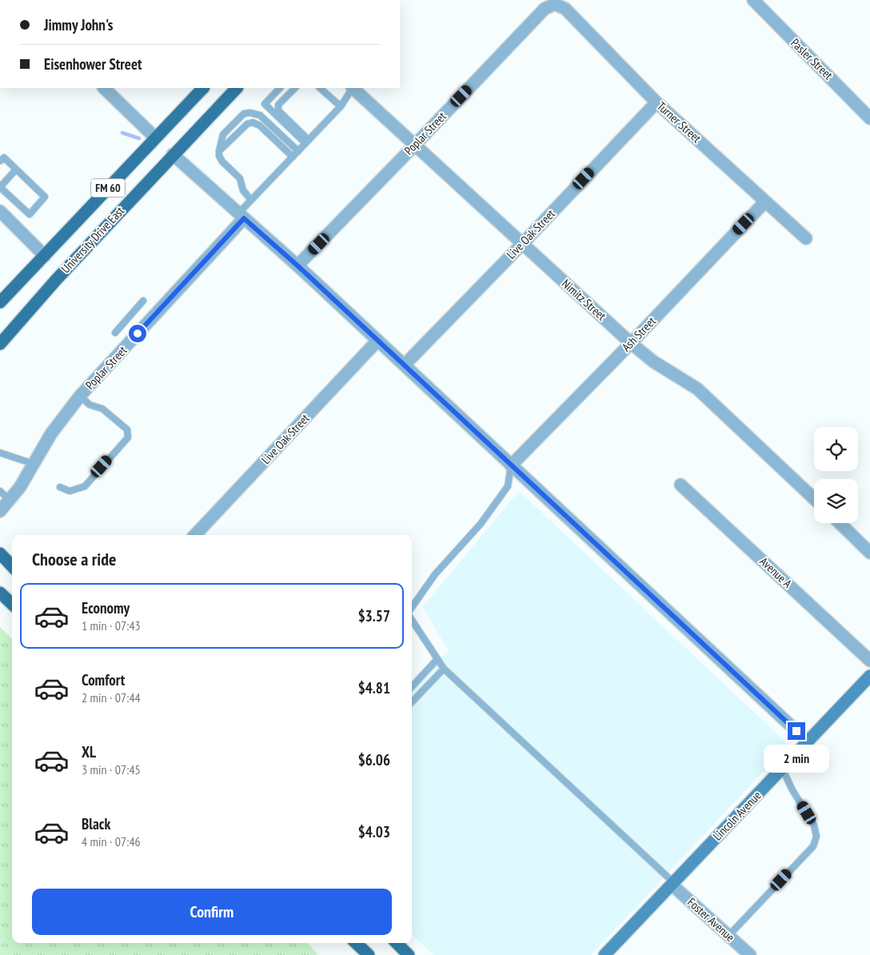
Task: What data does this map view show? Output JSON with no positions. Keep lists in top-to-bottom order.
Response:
{
  "streets": {
    "main road": ["FM 60", "University Drive East"],
    "street": [
      "Pasler Street",
      "Turner Street",
      "Poplar Street",
      "Live Oak Street",
      "Nimitz Street",
      "Ash Street",
      "Avenue A",
      "Lincoln Avenue",
      "Foster Avenue"
    ]
  },
  "crossings": [
    ["Turner Street", "Poplar Street"],
    ["Turner Street", "Live Oak Street"],
    ["Turner Street", "Ash Street"],
    ["Poplar Street", "Nimitz Street"],
    ["Live Oak Street", "Nimitz Street"],
    ["Nimitz Street", "Ash Street"],
    ["Lincoln Avenue", "Foster Avenue"]
  ],
  "page": {
    "banner": ["Jimmy John's", "Eisenhower Street"],
    "heading": "Choose a ride",
    "list": [
      {
        "name": "Economy",
        "note": "1 min · 07:43",
        "value": "$3.57"
      },
      {
        "name": "Comfort",
        "note": "2 min · 07:44",
        "value": "$4.81"
      },
      {
        "name": "XL",
        "note": "3 min · 07:45",
        "value": "$6.06"
      },
      {
        "name": "Black",
        "note": "4 min · 07:46",
        "value": "$4.03"
      }
    ],
    "bubble": "2 min",
    "buttons": "Confirm"
  }
}
